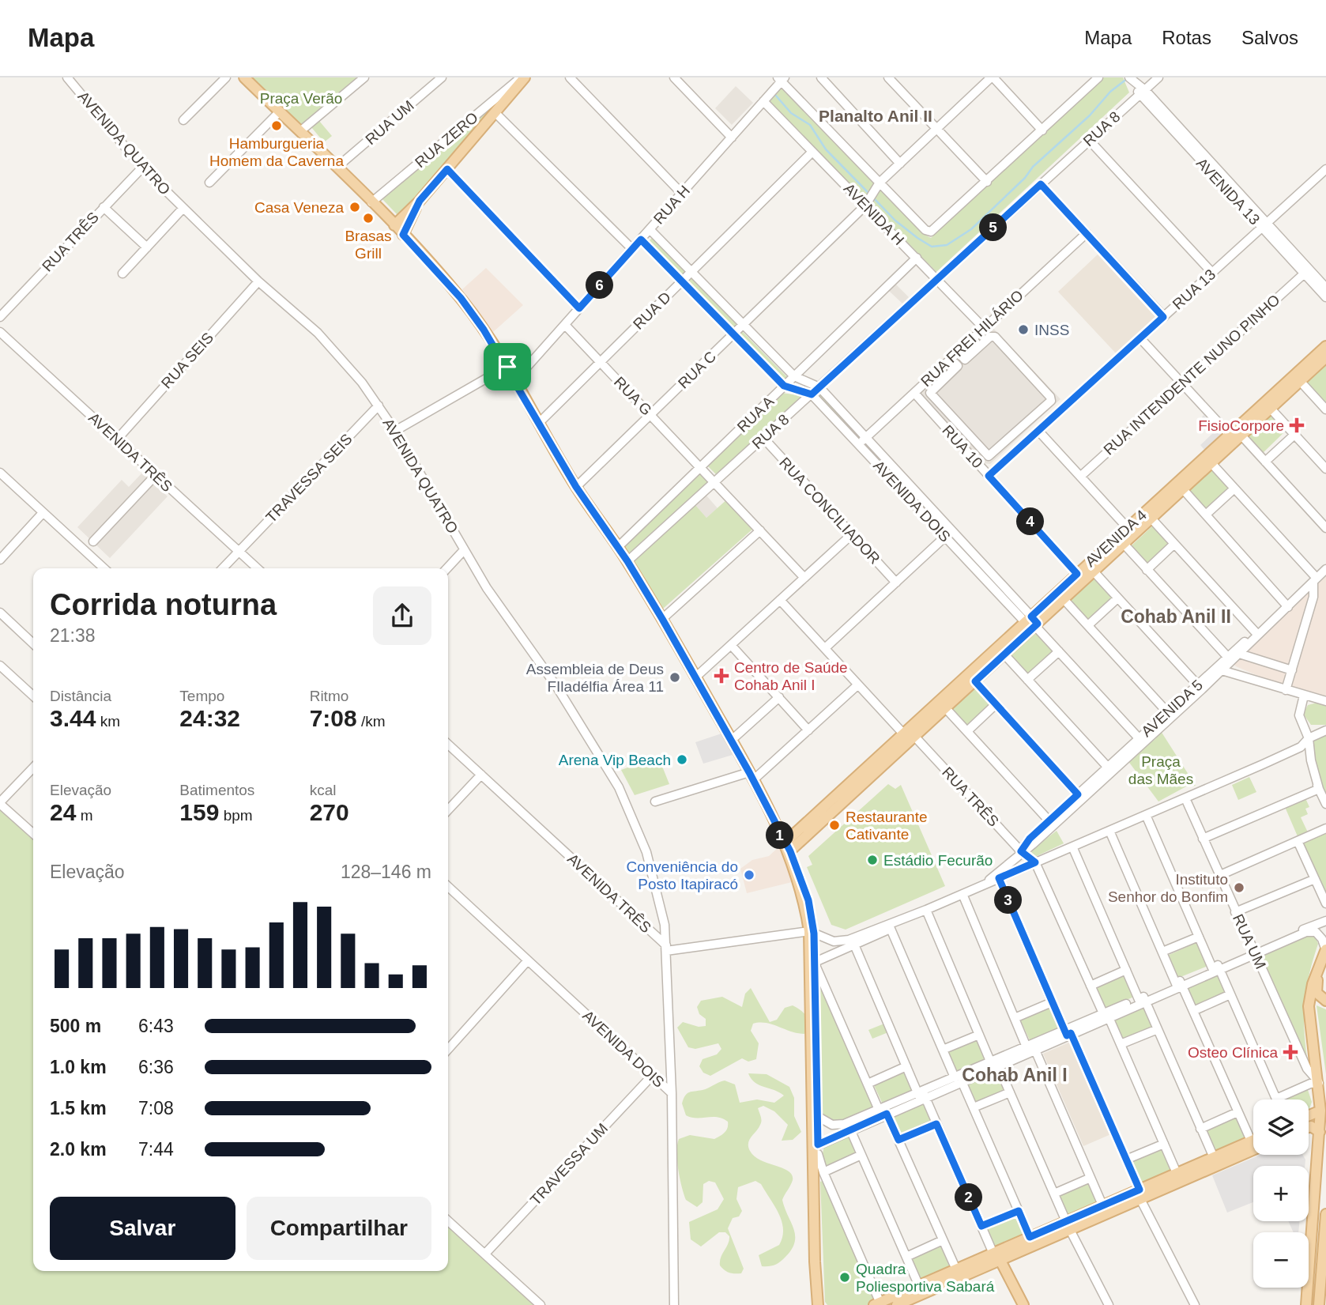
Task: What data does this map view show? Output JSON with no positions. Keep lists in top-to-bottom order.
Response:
{
  "streets": {
    "main road": ["AVENIDA 4"],
    "street": [
      "RUA UM",
      "RUA 8",
      "RUA ZERO",
      "AVENIDA QUATRO",
      "AVENIDA 13",
      "RUA H",
      "AVENIDA H",
      "RUA TRÊS",
      "RUA 13",
      "RUA D",
      "RUA FREI HILÁRIO",
      "RUA SEIS",
      "RUA C",
      "RUA INTENDENTE NUNO PINHO",
      "RUA G",
      "RUA A",
      "RUA 10",
      "AVENIDA TRÊS",
      "TRAVESSA SEIS",
      "AVENIDA DOIS",
      "RUA CONCILIADOR",
      "AVENIDA 5",
      "TRAVESSA UM"
    ]
  },
  "crossings": [
    ["RUA 8", "AVENIDA 13"],
    ["RUA 8", "AVENIDA H"],
    ["RUA 8", "RUA G"],
    ["RUA 8", "AVENIDA DOIS"],
    ["RUA 8", "RUA CONCILIADOR"],
    ["AVENIDA QUATRO", "RUA TRÊS"],
    ["AVENIDA QUATRO", "RUA SEIS"],
    ["AVENIDA QUATRO", "AVENIDA TRÊS"],
    ["AVENIDA QUATRO", "TRAVESSA SEIS"],
    ["AVENIDA 13", "RUA 13"],
    ["AVENIDA 13", "RUA INTENDENTE NUNO PINHO"],
    ["RUA H", "AVENIDA H"],
    ["RUA H", "RUA G"],
    ["AVENIDA H", "RUA D"],
    ["AVENIDA H", "RUA FREI HILÁRIO"],
    ["AVENIDA H", "RUA C"],
    ["AVENIDA H", "RUA A"],
    ["RUA TRÊS", "AVENIDA 4"],
    ["RUA TRÊS", "AVENIDA 5"],
    ["RUA 13", "RUA 10"],
    ["RUA D", "RUA G"],
    ["RUA FREI HILÁRIO", "RUA 10"],
    ["RUA FREI HILÁRIO", "AVENIDA DOIS"],
    ["RUA SEIS", "AVENIDA TRÊS"],
    ["RUA C", "RUA G"],
    ["RUA G", "RUA A"],
    ["RUA A", "AVENIDA DOIS"],
    ["RUA 10", "AVENIDA 4"],
    ["AVENIDA TRÊS", "TRAVESSA SEIS"],
    ["AVENIDA DOIS", "AVENIDA 4"],
    ["AVENIDA DOIS", "TRAVESSA UM"]
  ],
  "districts": ["Planalto Anil II", "Cohab Anil II", "Cohab Anil I"],
  "parks": ["Praça Verão", "Praça das Mães"],
  "places": {
    "other": [
      "Hamburgueria Homem da Caverna",
      "Casa Veneza",
      "Brasas Grill",
      "INSS",
      "Assembleia de Deus FIladélfia Área 11",
      "Arena Vip Beach",
      "Restaurante Cativante",
      "Estádio Fecurão",
      "Conveniência do Posto Itapiracó",
      "Instituto Senhor do Bonfim",
      "Quadra Poliesportiva Sabará"
    ],
    "health": ["FisioCorpore", "Centro de Saúde Cohab Anil I", "Osteo Clínica"]
  },
  "page": {
    "header": "Mapa",
    "nav": ["Mapa", "Rotas", "Salvos"],
    "pins": [
      "5",
      "6",
      "4",
      "1",
      "3",
      "2"
    ],
    "heading": ["Corrida noturna", "21:38"],
    "stats": [
      ["Distância", "3.44 km"],
      ["Tempo", "24:32"],
      ["Ritmo", "7:08 /km"],
      ["Elevação", "24 m"],
      ["Batimentos", "159 bpm"],
      ["kcal", "270"]
    ],
    "chart": ["Elevação", "128–146 m"],
    "list": [
      {
        "name": "500 m",
        "note": "6:43"
      },
      {
        "name": "1.0 km",
        "note": "6:36"
      },
      {
        "name": "1.5 km",
        "note": "7:08"
      },
      {
        "name": "2.0 km",
        "note": "7:44"
      }
    ],
    "map_buttons": ["+", "−"],
    "buttons": ["Salvar", "Compartilhar"]
  }
}
